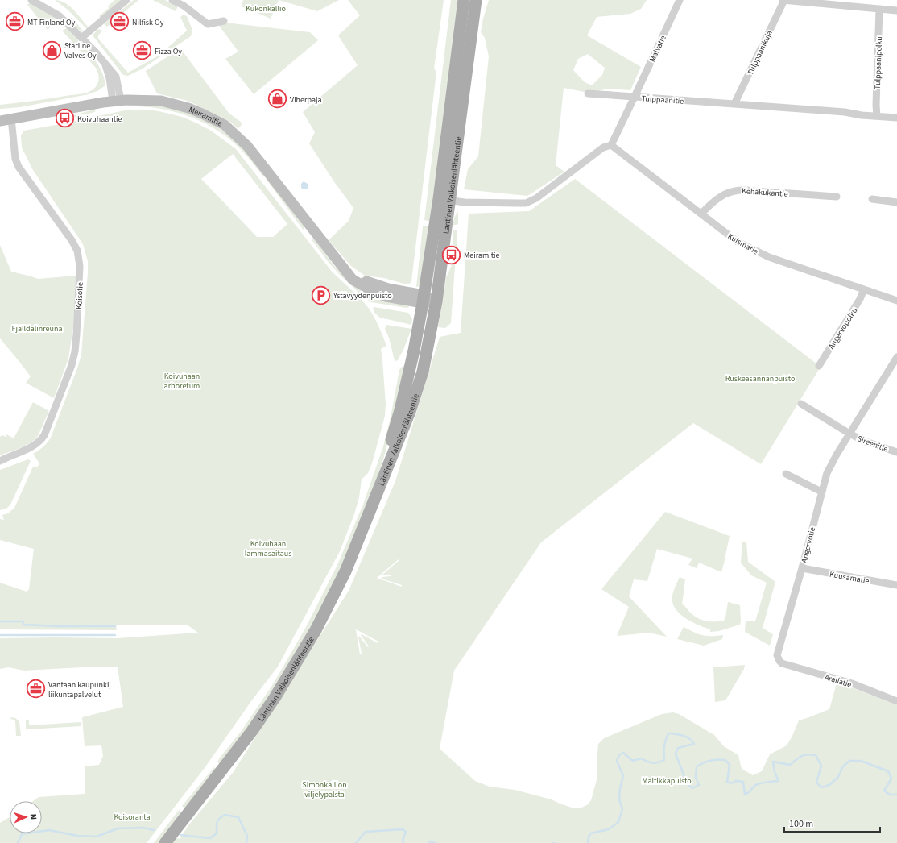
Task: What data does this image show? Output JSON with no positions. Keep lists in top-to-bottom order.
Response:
{
  "streets": {
    "main road": ["Meiramitie", "Läntinen Valkoisenlähteentie"],
    "street": [
      "Malvatie",
      "Tulppaanikuja",
      "Tulppaanipolku",
      "Tulppaanitie",
      "Kehäkukantie",
      "Kuismatie",
      "Koisotie",
      "Angervopolku",
      "Sireenitie",
      "Angervotie",
      "Kuusamatie",
      "Araliatie"
    ]
  },
  "crossings": [
    ["Malvatie", "Tulppaanitie"],
    ["Tulppaanikuja", "Tulppaanitie"],
    ["Tulppaanipolku", "Tulppaanitie"],
    ["Tulppaanitie", "Kuismatie"],
    ["Meiramitie", "Läntinen Valkoisenlähteentie"],
    ["Meiramitie", "Koisotie"],
    ["Kehäkukantie", "Kuismatie"],
    ["Kuismatie", "Angervopolku"],
    ["Sireenitie", "Angervotie"],
    ["Angervotie", "Kuusamatie"],
    ["Angervotie", "Araliatie"]
  ],
  "parks": [
    "Kukonkallio",
    "Fjälldalinreuna",
    "Koivuhaan arboretum",
    "Ruskeasannanpuisto",
    "Koivuhaan lammasaitaus",
    "Maitikkapuisto",
    "Simonkallion viljelypalsta",
    "Koisoranta"
  ],
  "places": {
    "office": [
      "MT Finland Oy",
      "Nilfisk Oy",
      "Fizza Oy",
      "Vantaan kaupunki, liikuntapalvelut"
    ],
    "shop": ["Starline Valves Oy", "Viherpaja"],
    "bus stop": ["Koivuhaantie", "Meiramitie"],
    "parking": ["Ystävyydenpuisto"]
  },
  "scale_bar": "100 m",
  "north": "right"
}
